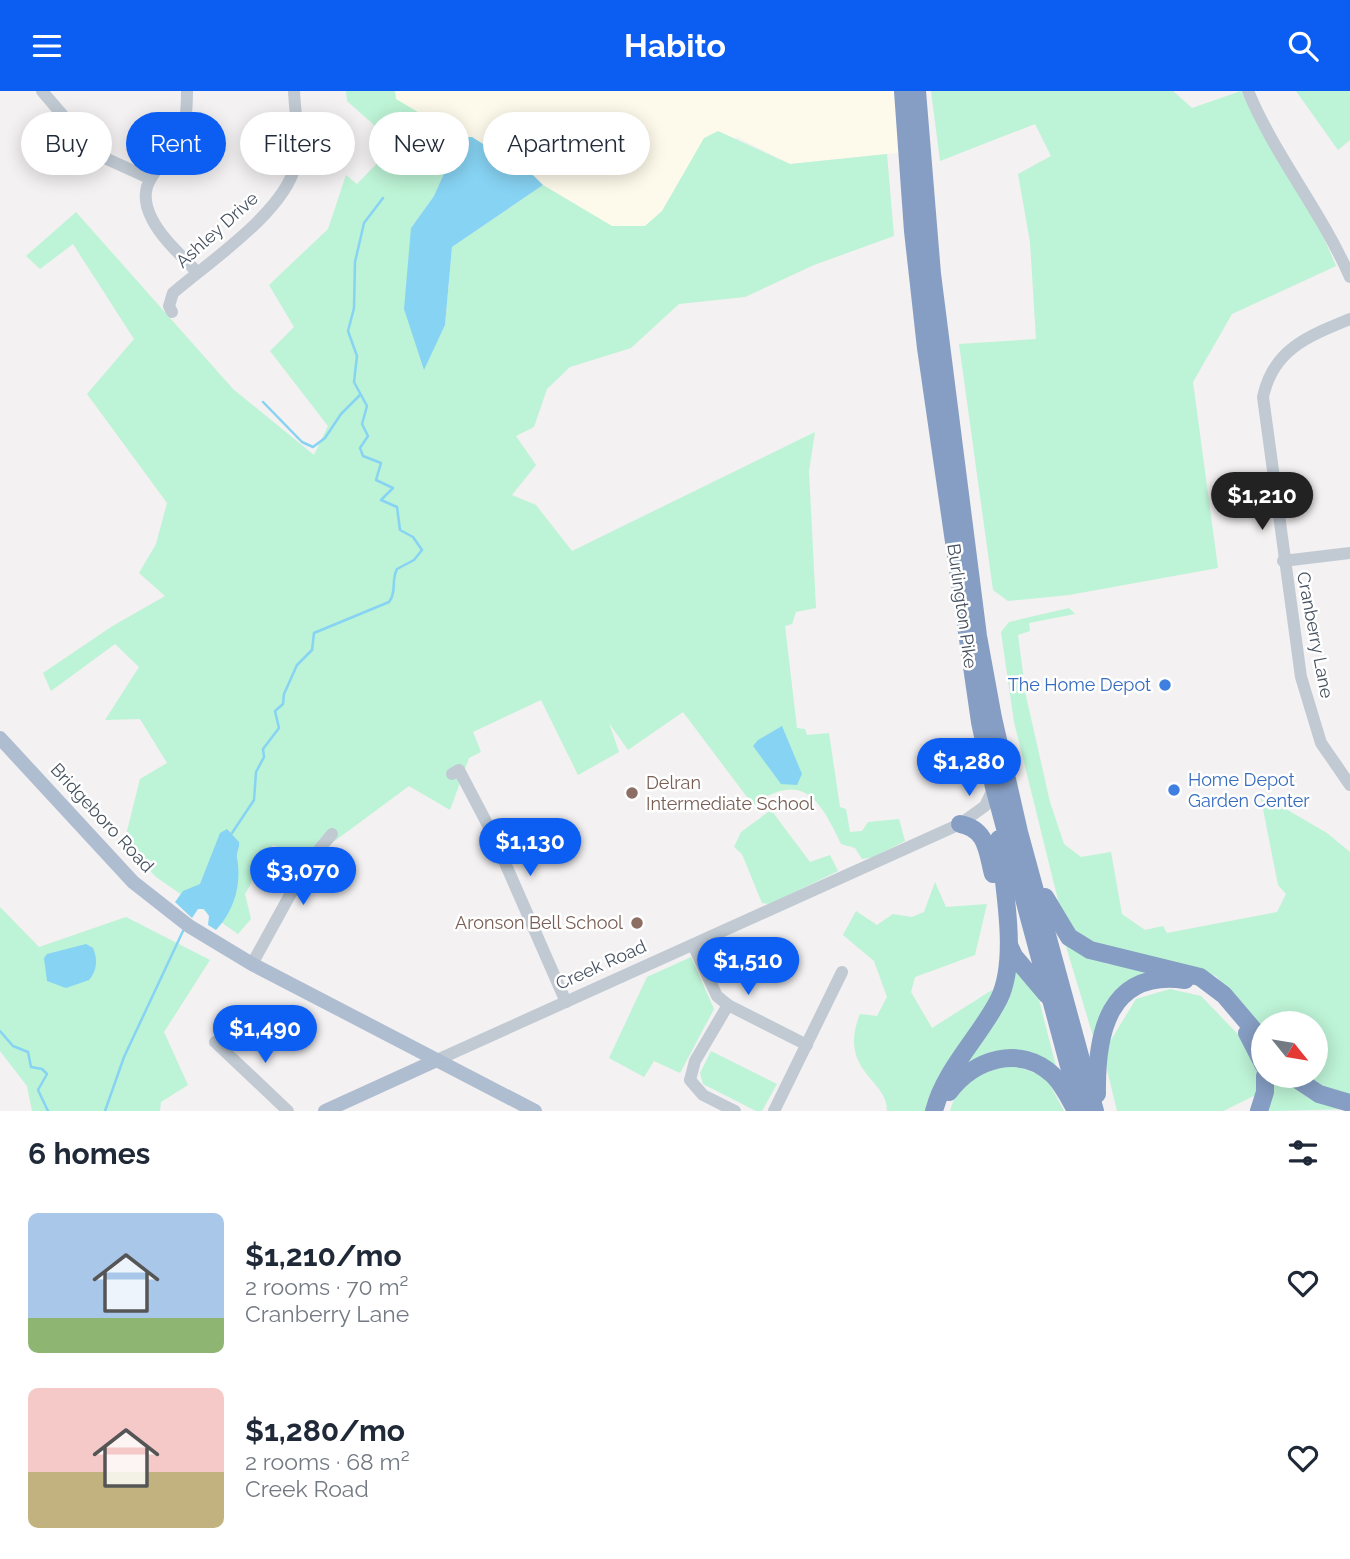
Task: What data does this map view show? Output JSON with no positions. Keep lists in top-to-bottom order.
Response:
{
  "streets": {
    "highway": ["Burlington Pike"],
    "main road": ["Bridgeboro Road", "Creek Road"],
    "street": ["Ashley Drive", "Cranberry Lane"]
  },
  "crossings": [
    ["Burlington Pike", "Creek Road"],
    ["Bridgeboro Road", "Creek Road"]
  ],
  "places": [
    "The Home Depot",
    "Home Depot Garden Center",
    "Delran Intermediate School",
    "Aronson Bell School"
  ],
  "north": "bottom right",
  "page": {
    "header": "Habito",
    "chip": [
      "Buy",
      "Rent",
      "Filters",
      "New",
      "Apartment"
    ],
    "price": [
      "$1,210",
      "$1,280",
      "$1,130",
      "$3,070",
      "$1,510",
      "$1,490"
    ],
    "heading": "6 homes",
    "list": [
      {
        "name": "$1,210/mo",
        "note": "2 rooms · 70 m² · Cranberry Lane"
      },
      {
        "name": "$1,280/mo",
        "note": "2 rooms · 68 m² · Creek Road"
      }
    ]
  }
}
